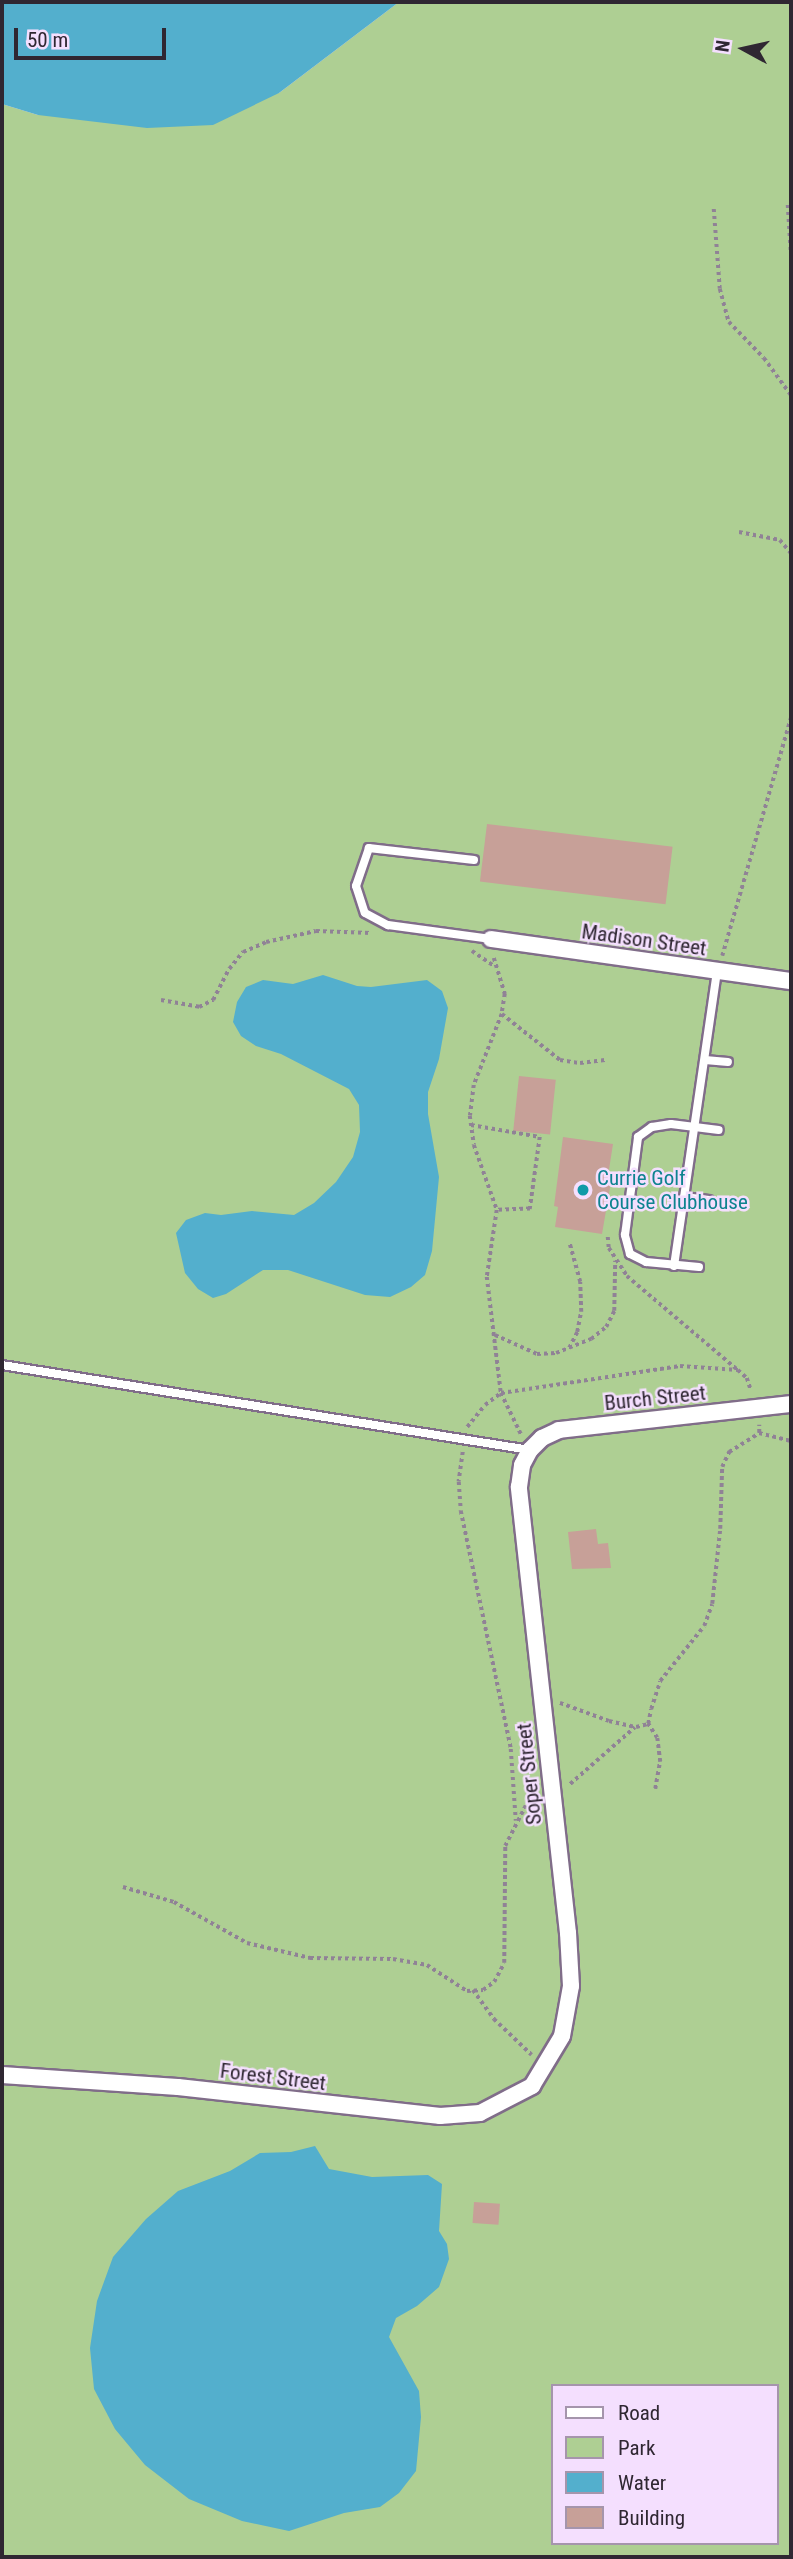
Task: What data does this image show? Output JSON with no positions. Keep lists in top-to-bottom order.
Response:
{
  "streets": {
    "street": [
      "Madison Street",
      "Burch Street",
      "Soper Street",
      "Forest Street"
    ]
  },
  "crossings": [
    ["Burch Street", "Soper Street"],
    ["Soper Street", "Forest Street"]
  ],
  "places": ["Currie Golf Course Clubhouse"],
  "legend": [
    "Road",
    "Park",
    "Water",
    "Building"
  ],
  "scale_bar": "50 m",
  "north": "left"
}
